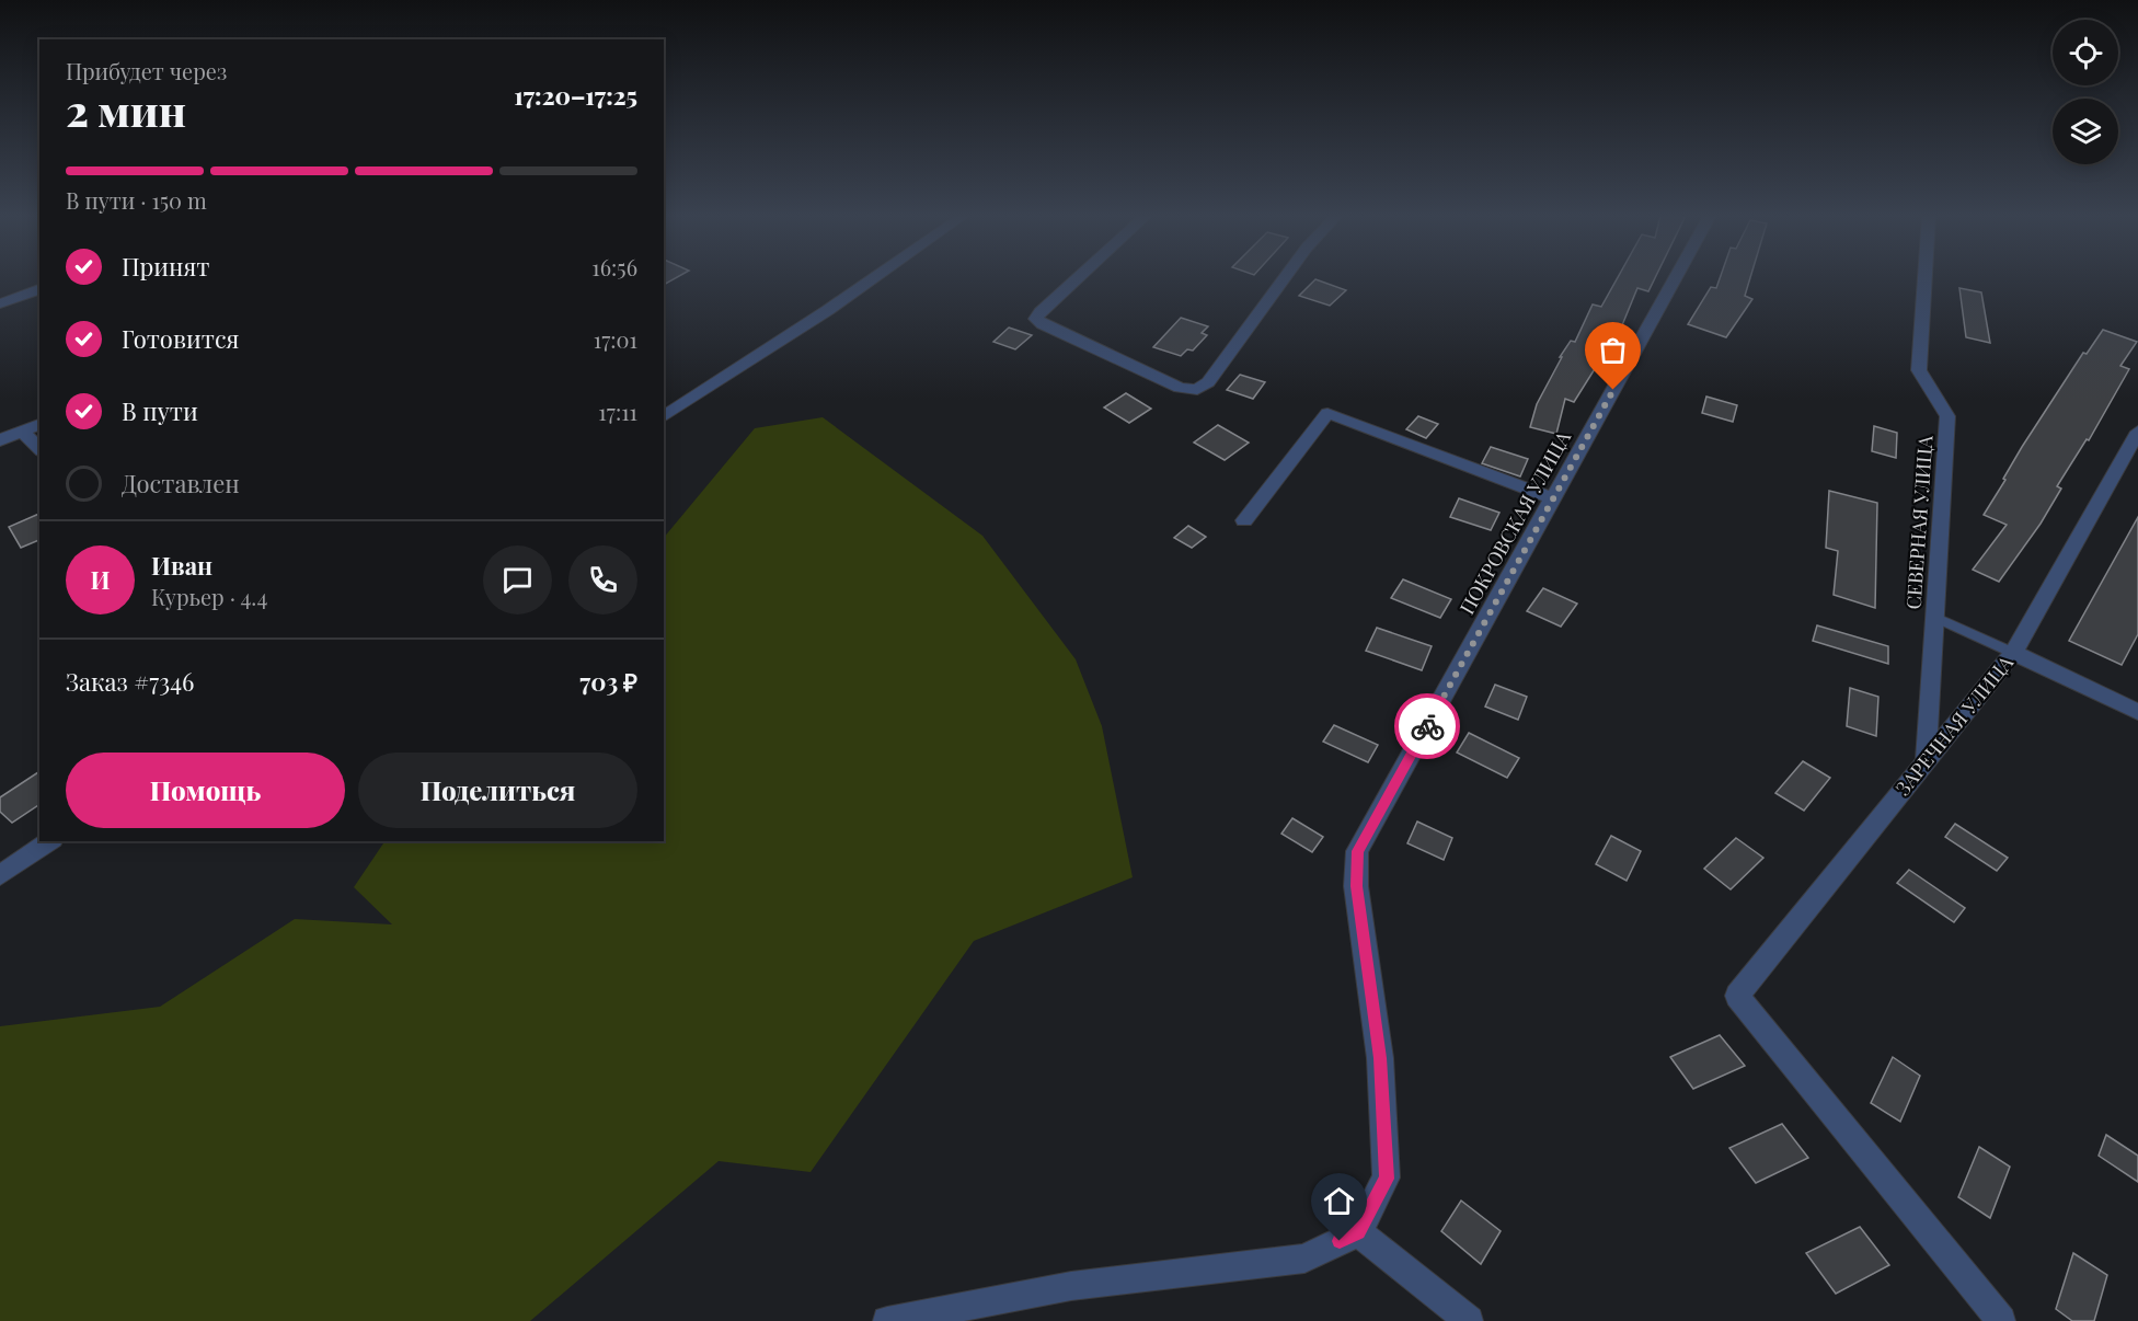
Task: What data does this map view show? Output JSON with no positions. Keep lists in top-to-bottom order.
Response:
{
  "streets": {
    "street": ["ПОКРОВСКАЯ УЛИЦА", "СЕВЕРНАЯ УЛИЦА", "ЗАРЕЧНАЯ УЛИЦА"]
  },
  "crossings": [
    ["СЕВЕРНАЯ УЛИЦА", "ЗАРЕЧНАЯ УЛИЦА"]
  ],
  "page": {
    "heading": ["2 мин", "Прибудет через", "17:20–17:25"],
    "panel": [
      "Иван",
      "Курьер · 4.4",
      "Заказ #7346",
      "703 ₽"
    ],
    "bar": "В пути · 150 m",
    "list": [
      ["Принят", "16:56"],
      ["Готовится", "17:01"],
      ["В пути", "17:11"],
      "Доставлен"
    ],
    "round": "И",
    "buttons": ["Помощь", "Поделиться"]
  }
}
